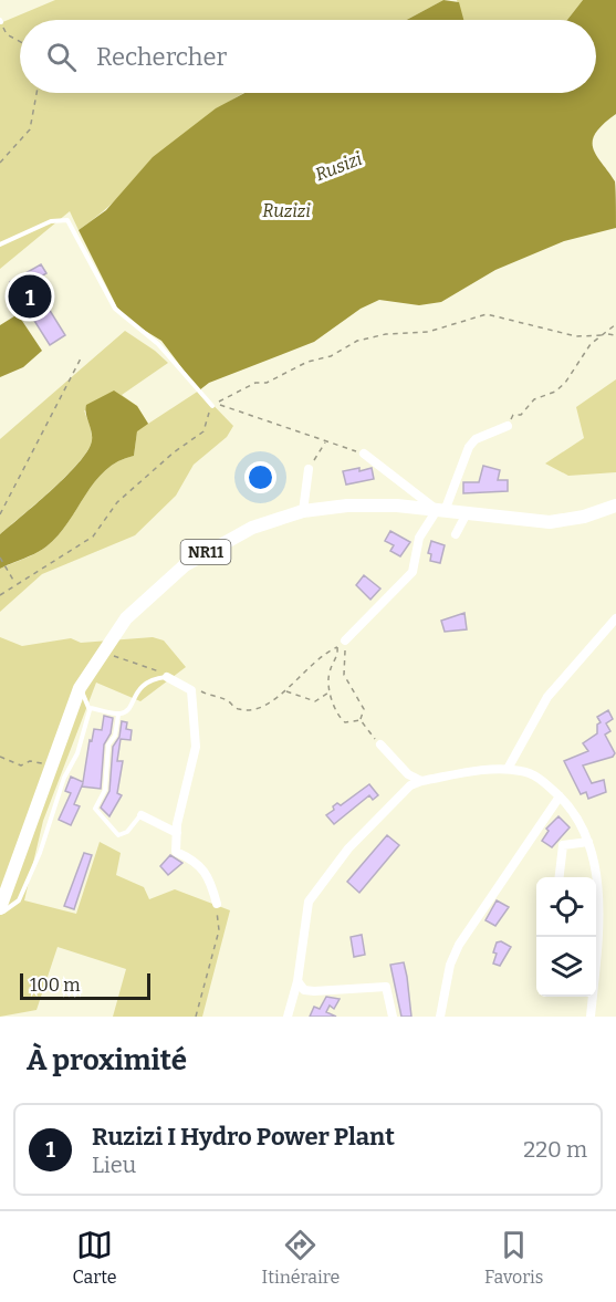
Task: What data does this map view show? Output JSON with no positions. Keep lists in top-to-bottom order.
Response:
{
  "streets": {
    "highway": ["NR11"]
  },
  "water": ["Rusizi", "Ruzizi"],
  "scale_bar": "100 m",
  "page": {
    "search": "Rechercher",
    "pins": "1",
    "scale": "100 m",
    "heading": "À proximité",
    "list": [
      {
        "mark": "1",
        "name": "Ruzizi I Hydro Power Plant",
        "note": "Lieu",
        "value": "220 m"
      }
    ],
    "nav": ["Carte", "Itinéraire", "Favoris"]
  }
}
